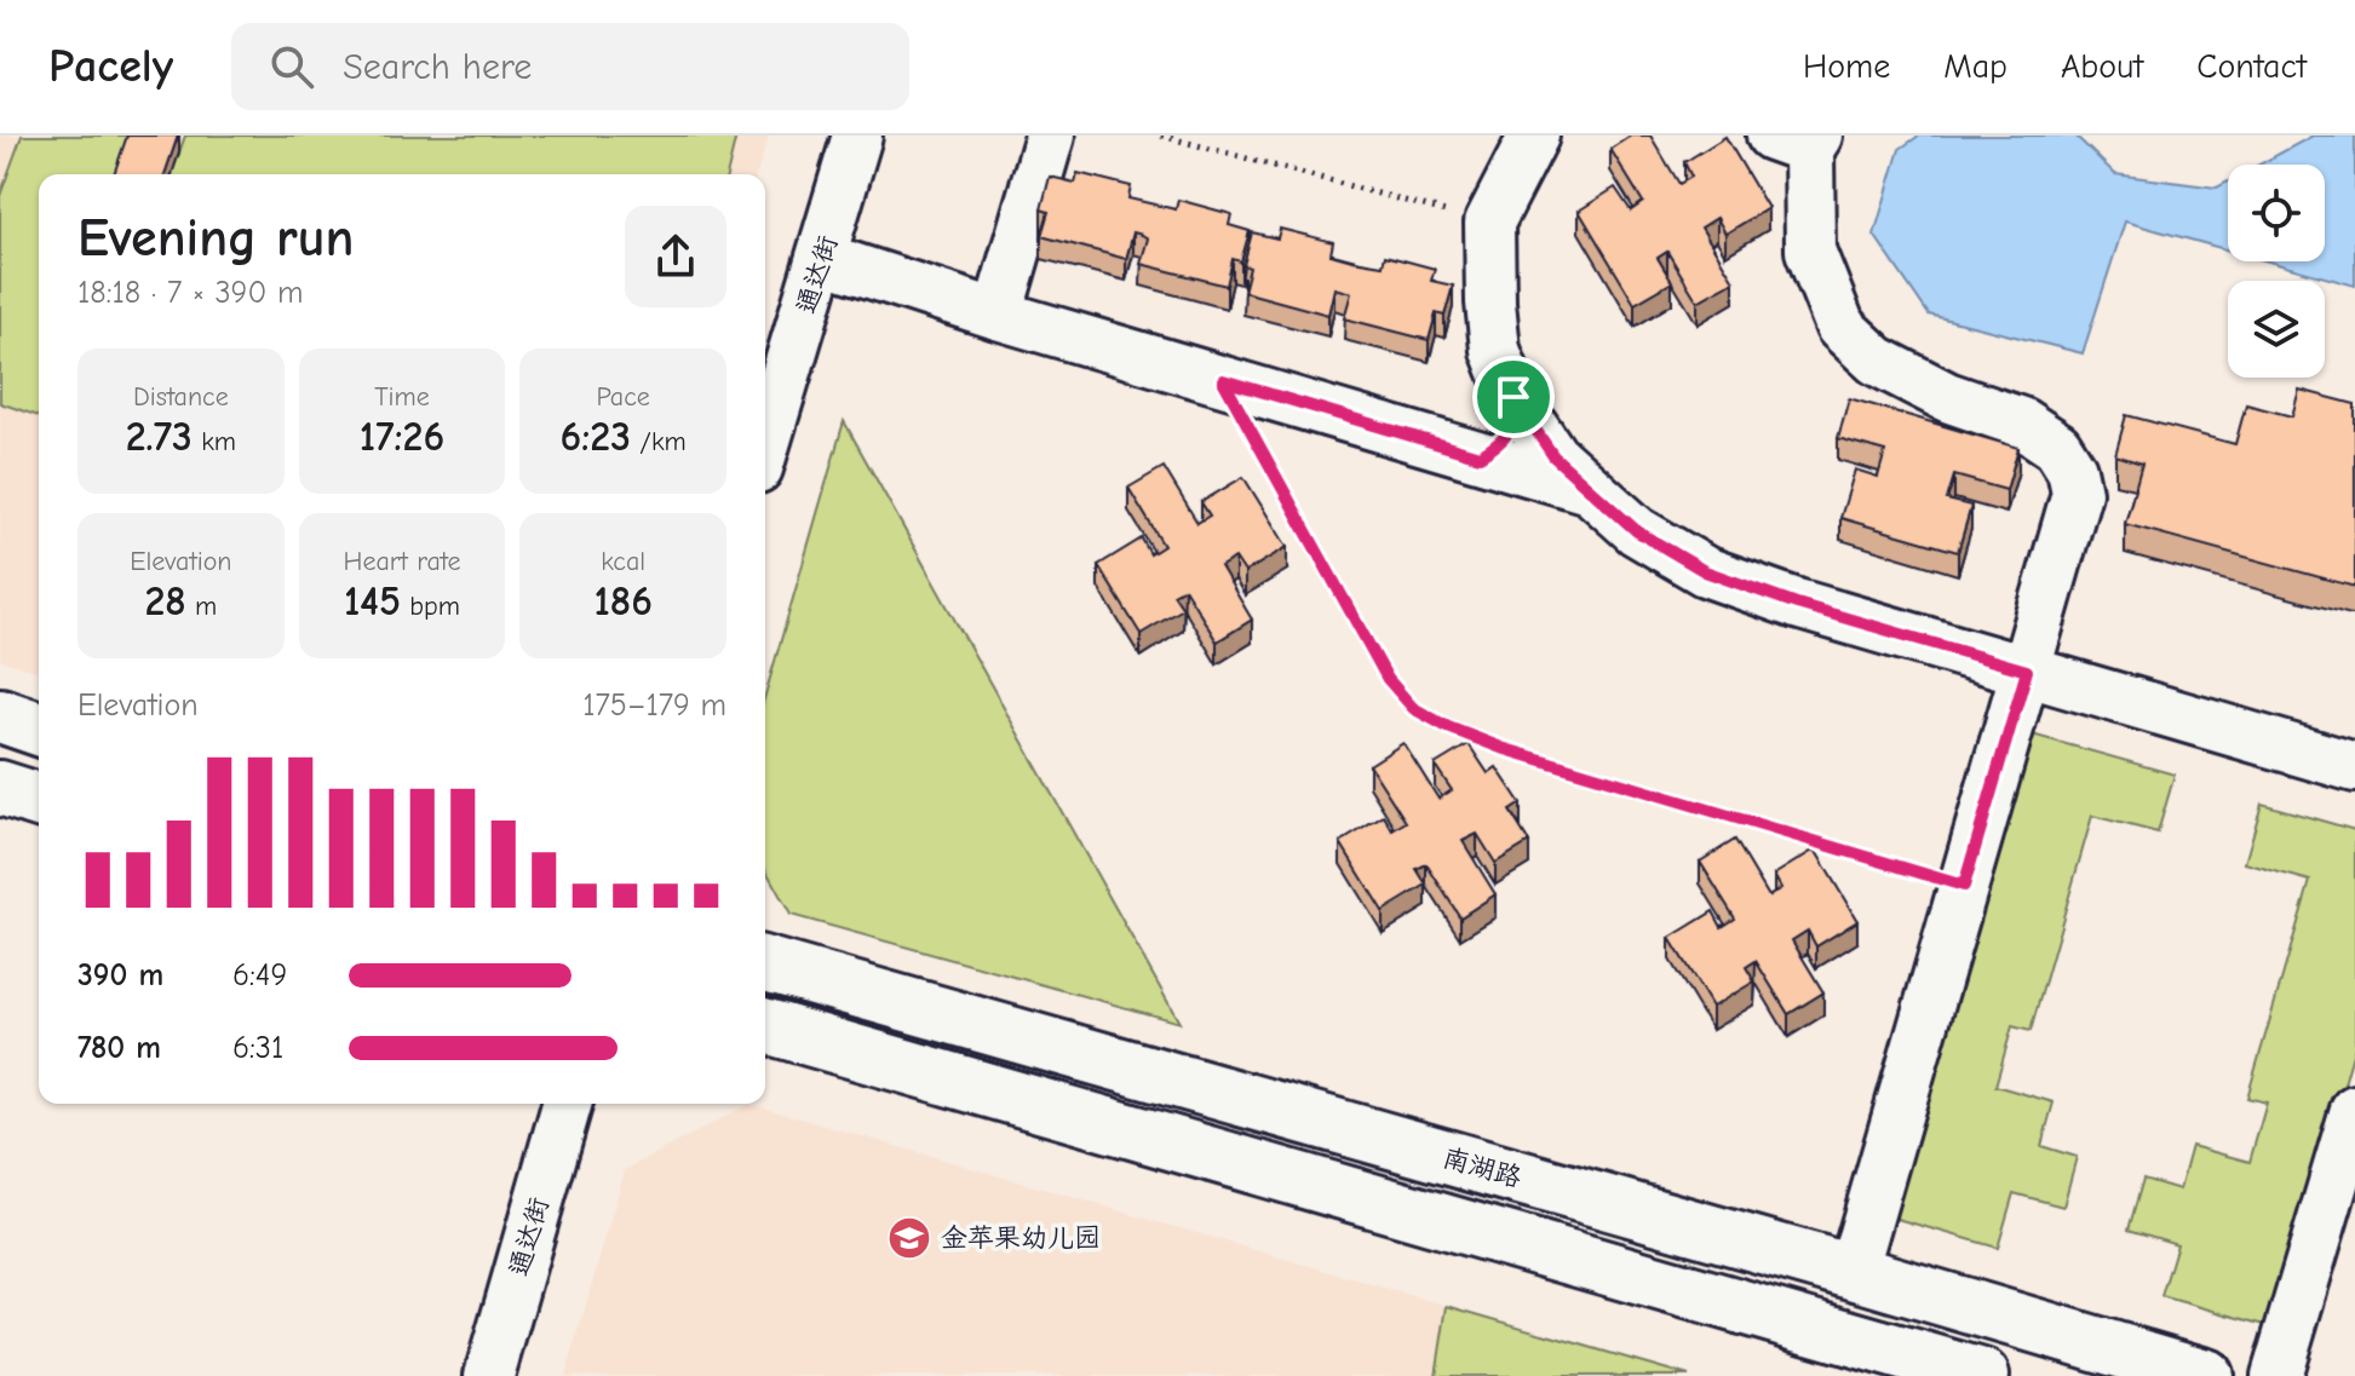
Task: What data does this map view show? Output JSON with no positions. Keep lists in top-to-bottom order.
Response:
{
  "streets": {
    "main road": ["南湖路"],
    "street": ["通达街"]
  },
  "places": {
    "school or university": ["金苹果幼儿园"]
  },
  "page": {
    "header": "Pacely",
    "search": "Search here",
    "nav": [
      "Home",
      "Map",
      "About",
      "Contact"
    ],
    "heading": ["Evening run", "18:18 · 7 × 390 m"],
    "stats": [
      ["Distance", "2.73 km"],
      ["Time", "17:26"],
      ["Pace", "6:23 /km"],
      ["Elevation", "28 m"],
      ["Heart rate", "145 bpm"],
      ["kcal", "186"]
    ],
    "chart": ["Elevation", "175–179 m"],
    "list": [
      {
        "name": "390 m",
        "note": "6:49"
      },
      {
        "name": "780 m",
        "note": "6:31"
      }
    ]
  }
}
